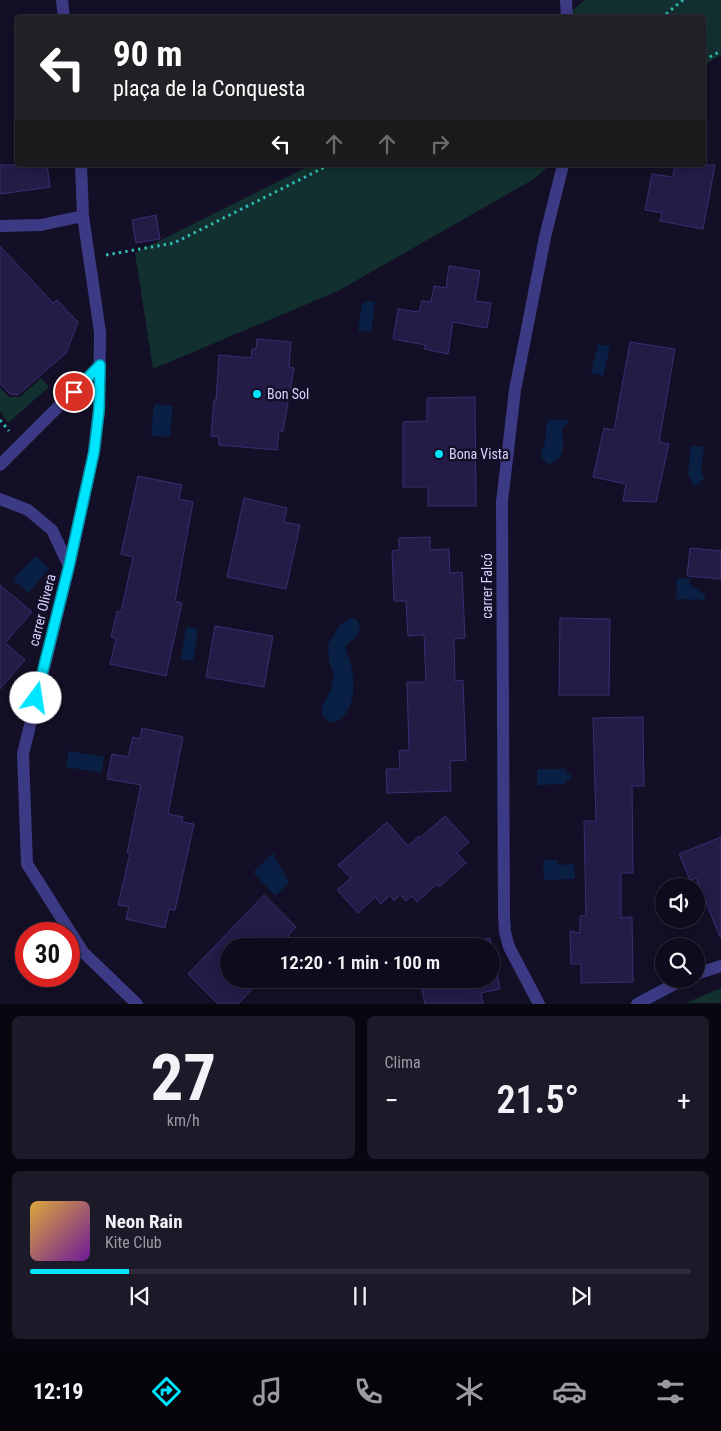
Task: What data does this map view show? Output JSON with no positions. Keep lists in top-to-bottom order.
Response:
{
  "streets": {
    "street": ["carrer Falcó", "carrer Olivera"]
  },
  "places": ["Bon Sol", "Bona Vista"],
  "page": {
    "turn": ["90 m", "plaça de la Conquesta"],
    "limit": "30",
    "trip": "12:20 · 1 min · 100 m",
    "tile": [
      ["27", "km/h"],
      "Clima"
    ],
    "heat": ["−", "21.5°", "+"],
    "song": ["Neon Rain", "Kite Club"],
    "tabs": "12:19"
  }
}
